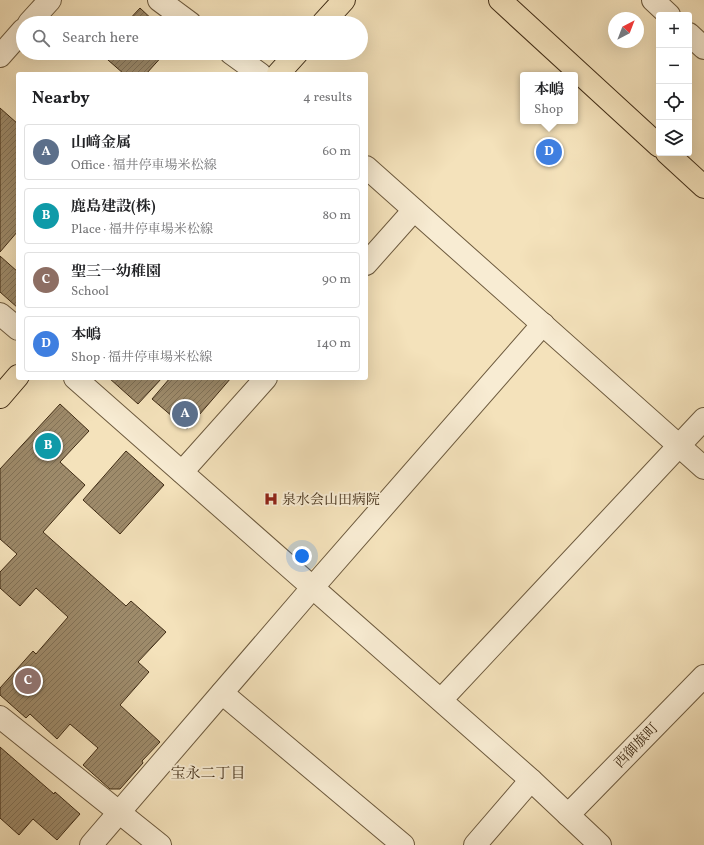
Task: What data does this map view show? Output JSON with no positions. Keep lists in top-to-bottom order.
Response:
{
  "streets": {
    "street": ["西御旗町"]
  },
  "districts": ["宝永二丁目"],
  "places": {
    "hospital": ["泉水会山田病院"]
  },
  "north": "top right",
  "page": {
    "map_buttons": ["+", "−"],
    "search": "Search here",
    "popup": ["本嶋", "Shop"],
    "heading": ["Nearby", "4 results"],
    "list": [
      {
        "mark": "A",
        "name": "山﨑金属",
        "note": "Office · 福井停車場米松線",
        "value": "60 m"
      },
      {
        "mark": "B",
        "name": "鹿島建設(株)",
        "note": "Place · 福井停車場米松線",
        "value": "80 m"
      },
      {
        "mark": "C",
        "name": "聖三一幼稚園",
        "note": "School",
        "value": "90 m"
      },
      {
        "mark": "D",
        "name": "本嶋",
        "note": "Shop · 福井停車場米松線",
        "value": "140 m"
      }
    ],
    "pins": [
      "D",
      "A",
      "B",
      "C"
    ]
  }
}
